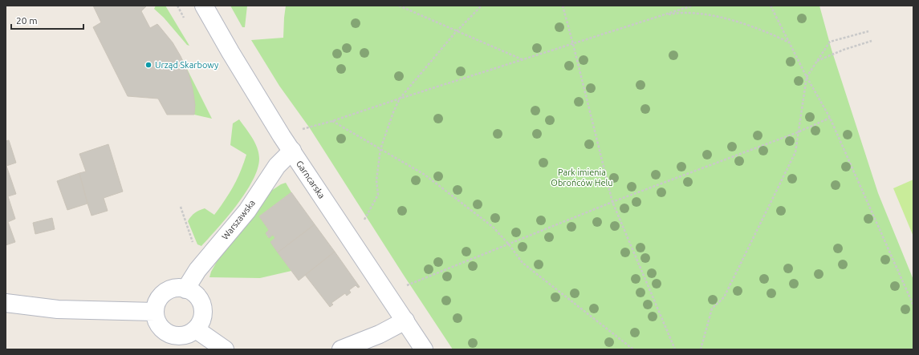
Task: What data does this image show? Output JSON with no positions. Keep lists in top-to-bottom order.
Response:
{
  "streets": {
    "street": ["Garncarska", "Warszawska"]
  },
  "crossings": [
    ["Garncarska", "Warszawska"]
  ],
  "parks": ["Park imienia Obrońców Helu"],
  "places": ["Urząd Skarbowy"],
  "scale_bar": "20 m"
}
